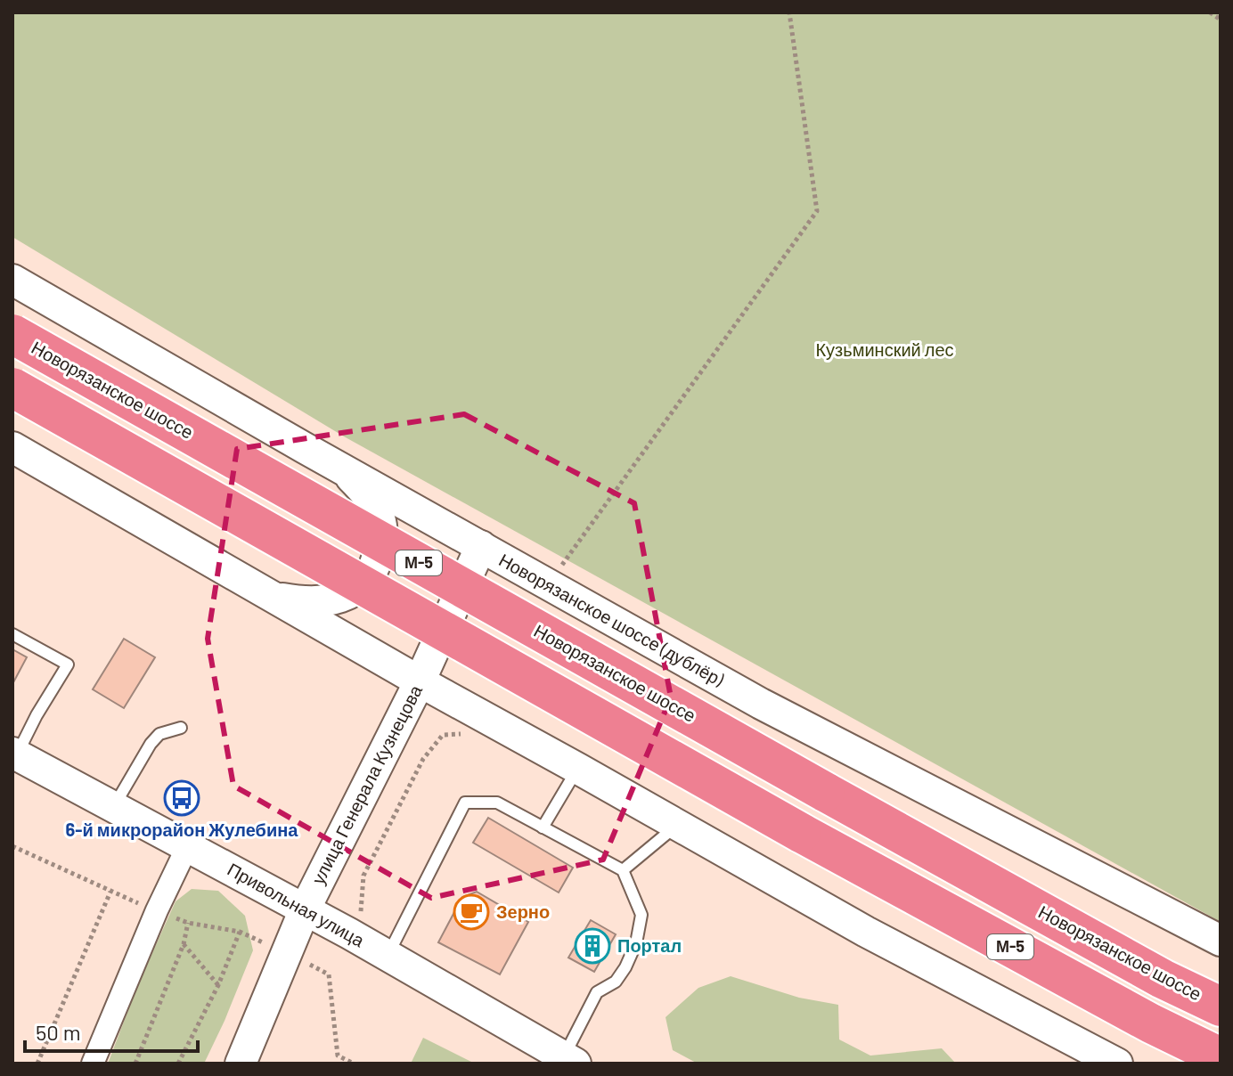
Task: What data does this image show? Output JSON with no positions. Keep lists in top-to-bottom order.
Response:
{
  "streets": {
    "highway": ["Новорязанское шоссе", "М-5"],
    "main road": ["Новорязанское шоссе (дублёр)", "улица Генерала Кузнецова", "Привольная улица"]
  },
  "crossings": [
    ["Новорязанское шоссе (дублёр)", "улица Генерала Кузнецова"],
    ["улица Генерала Кузнецова", "Привольная улица"]
  ],
  "parks": ["Кузьминский лес"],
  "places": {
    "bus stop": ["6-й микрорайон Жулебина"],
    "cafe": ["Зерно"],
    "building": ["Портал"]
  },
  "scale_bar": "50 m"
}
